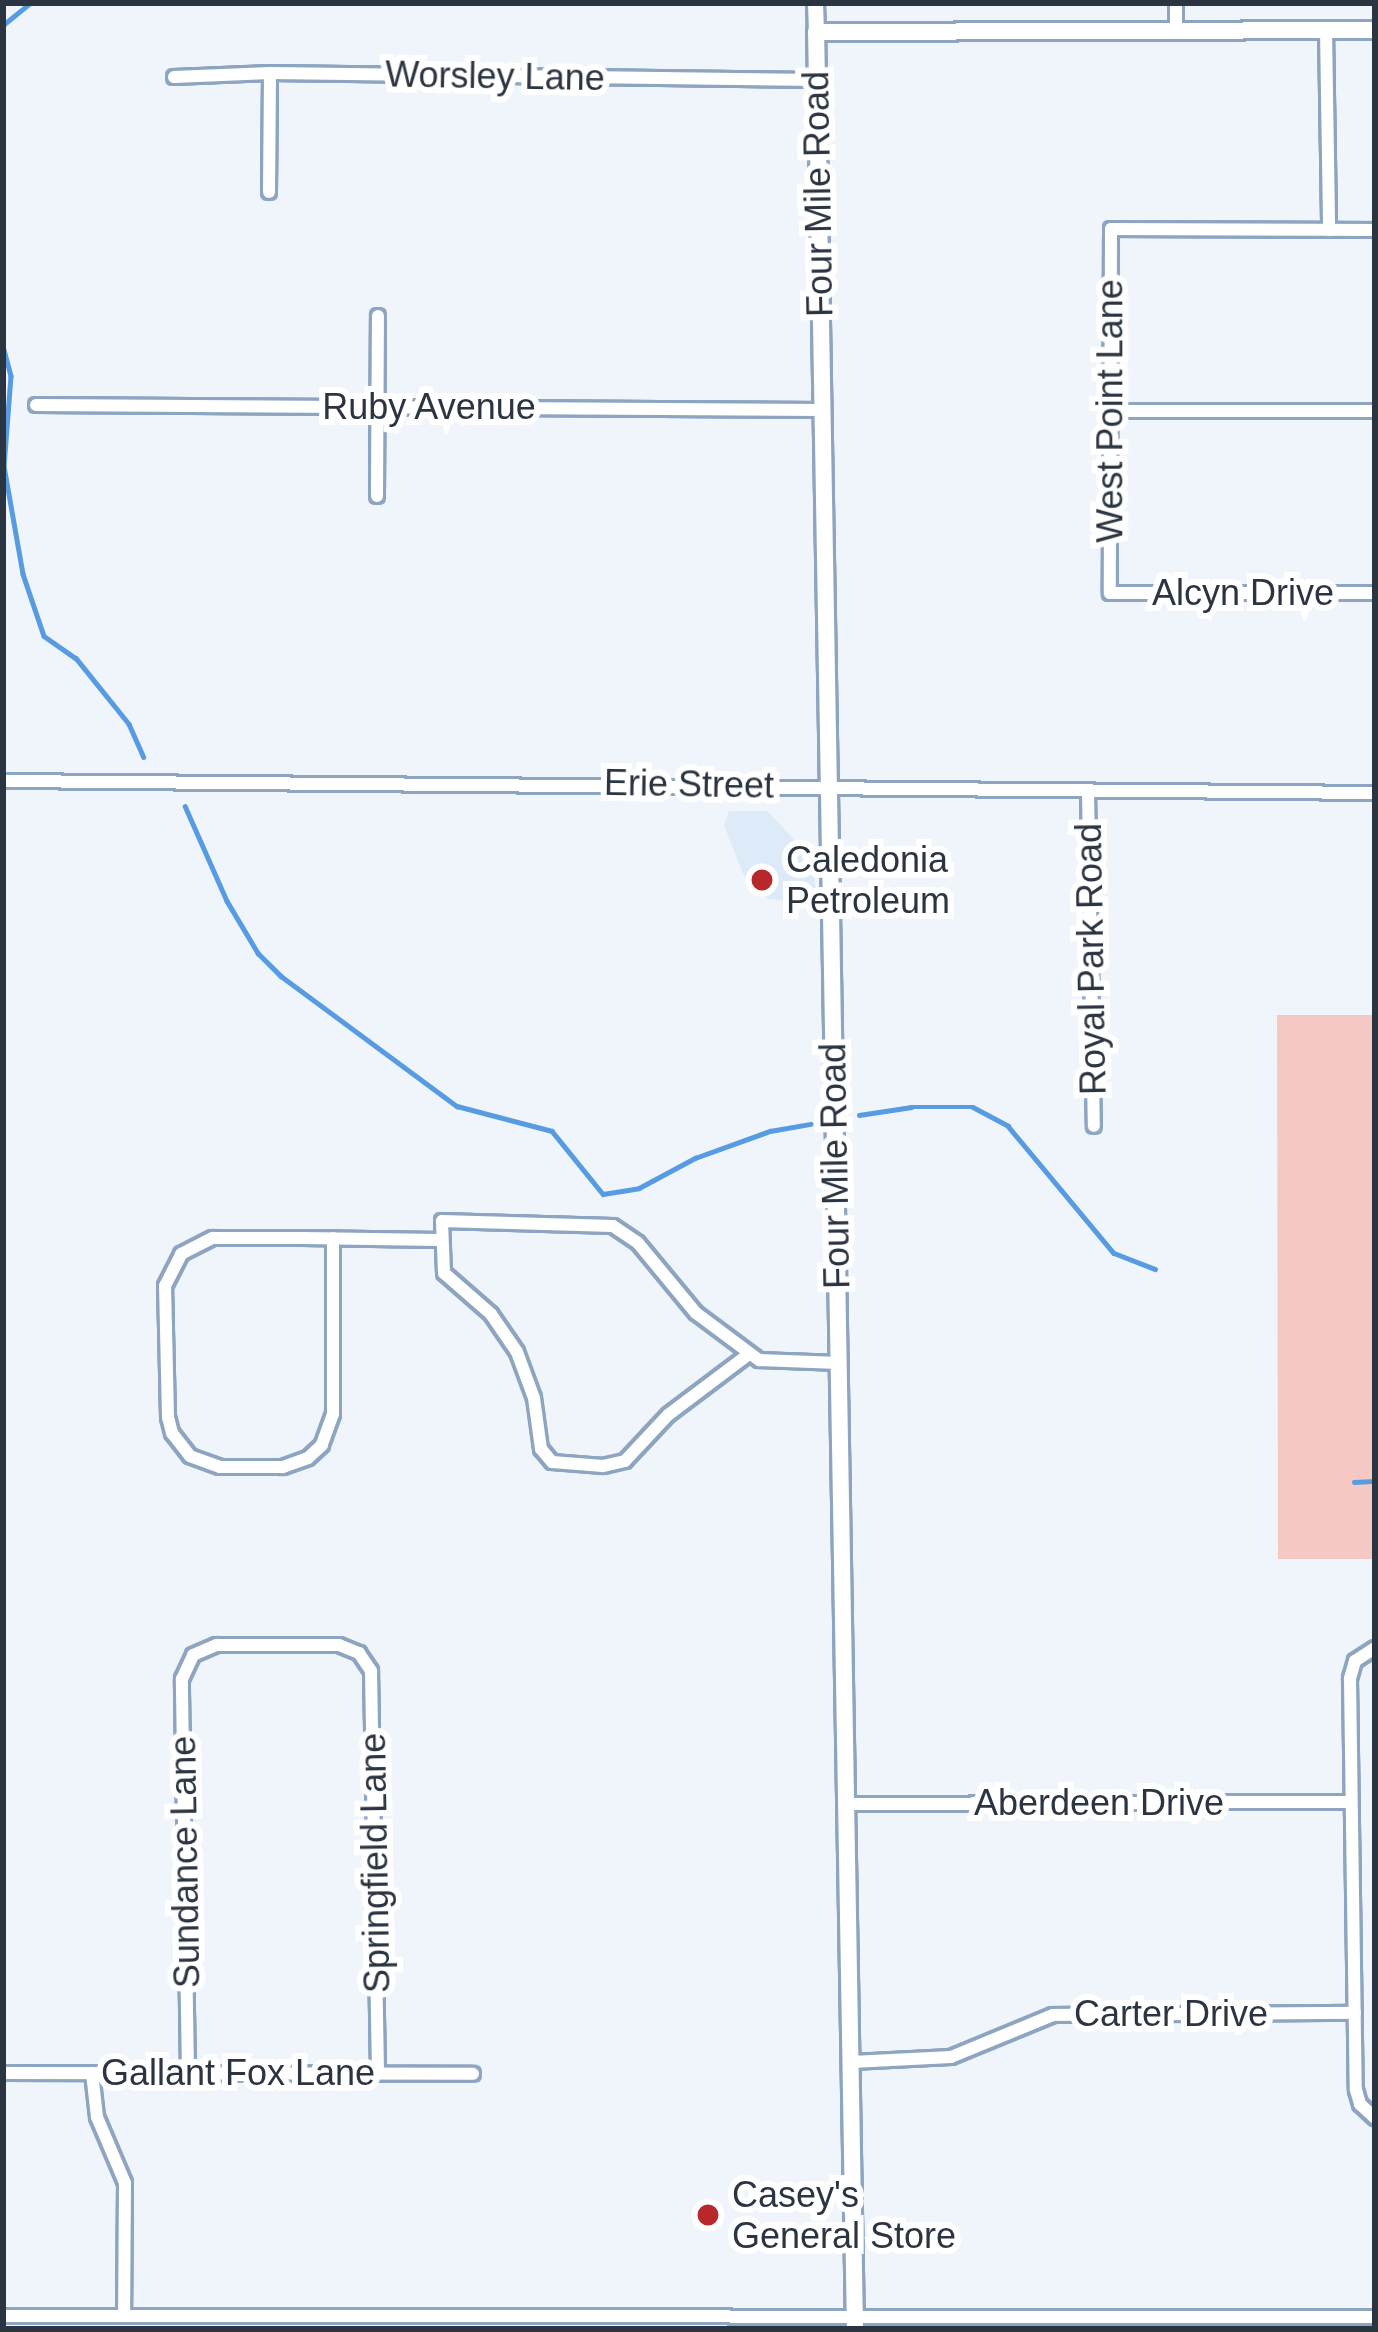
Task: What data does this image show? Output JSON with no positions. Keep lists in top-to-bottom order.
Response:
{
  "streets": {
    "main road": ["Four Mile Road"],
    "street": [
      "Worsley Lane",
      "Ruby Avenue",
      "West Point Lane",
      "Alcyn Drive",
      "Erie Street",
      "Royal Park Road",
      "Aberdeen Drive",
      "Sundance Lane",
      "Springfield Lane",
      "Carter Drive",
      "Gallant Fox Lane"
    ]
  },
  "crossings": [
    ["Worsley Lane", "Four Mile Road"],
    ["Four Mile Road", "Ruby Avenue"],
    ["Four Mile Road", "Erie Street"],
    ["Four Mile Road", "Aberdeen Drive"],
    ["Four Mile Road", "Carter Drive"],
    ["West Point Lane", "Alcyn Drive"],
    ["Erie Street", "Royal Park Road"],
    ["Sundance Lane", "Gallant Fox Lane"],
    ["Springfield Lane", "Gallant Fox Lane"]
  ],
  "places": ["Caledonia Petroleum", "Casey's General Store"]
}
